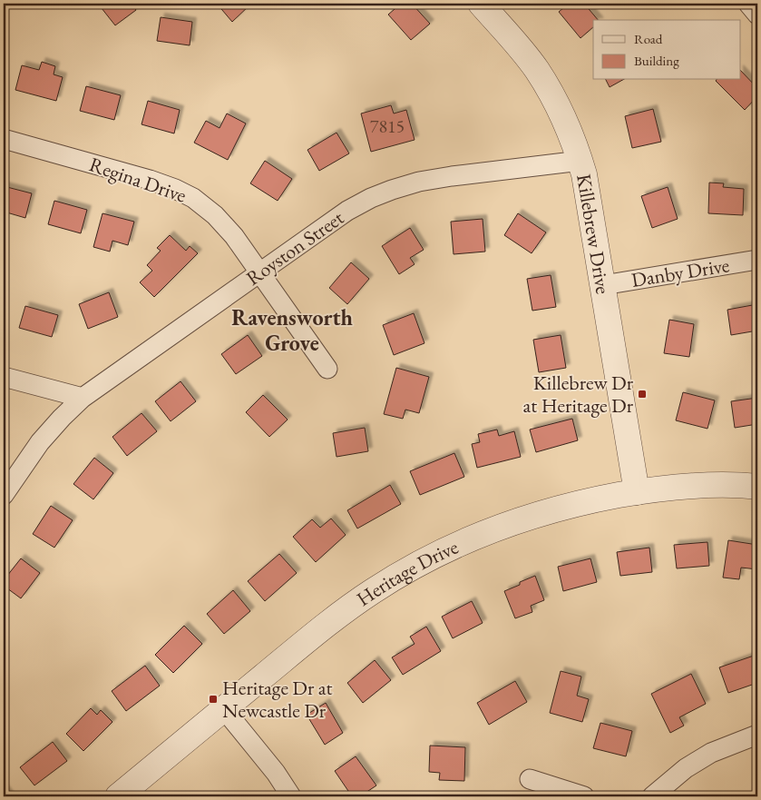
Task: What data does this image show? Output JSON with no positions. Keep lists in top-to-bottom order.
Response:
{
  "streets": {
    "street": [
      "Regina Drive",
      "Killebrew Drive",
      "Royston Street",
      "Danby Drive",
      "Heritage Drive"
    ]
  },
  "crossings": [
    ["Regina Drive", "Royston Street"],
    ["Killebrew Drive", "Royston Street"],
    ["Killebrew Drive", "Danby Drive"],
    ["Killebrew Drive", "Heritage Drive"]
  ],
  "districts": ["Ravensworth Grove"],
  "places": {
    "transit": ["Killebrew Dr at Heritage Dr", "Heritage Dr at Newcastle Dr"]
  },
  "house_numbers": ["7815"],
  "legend": ["Road", "Building"]
}
